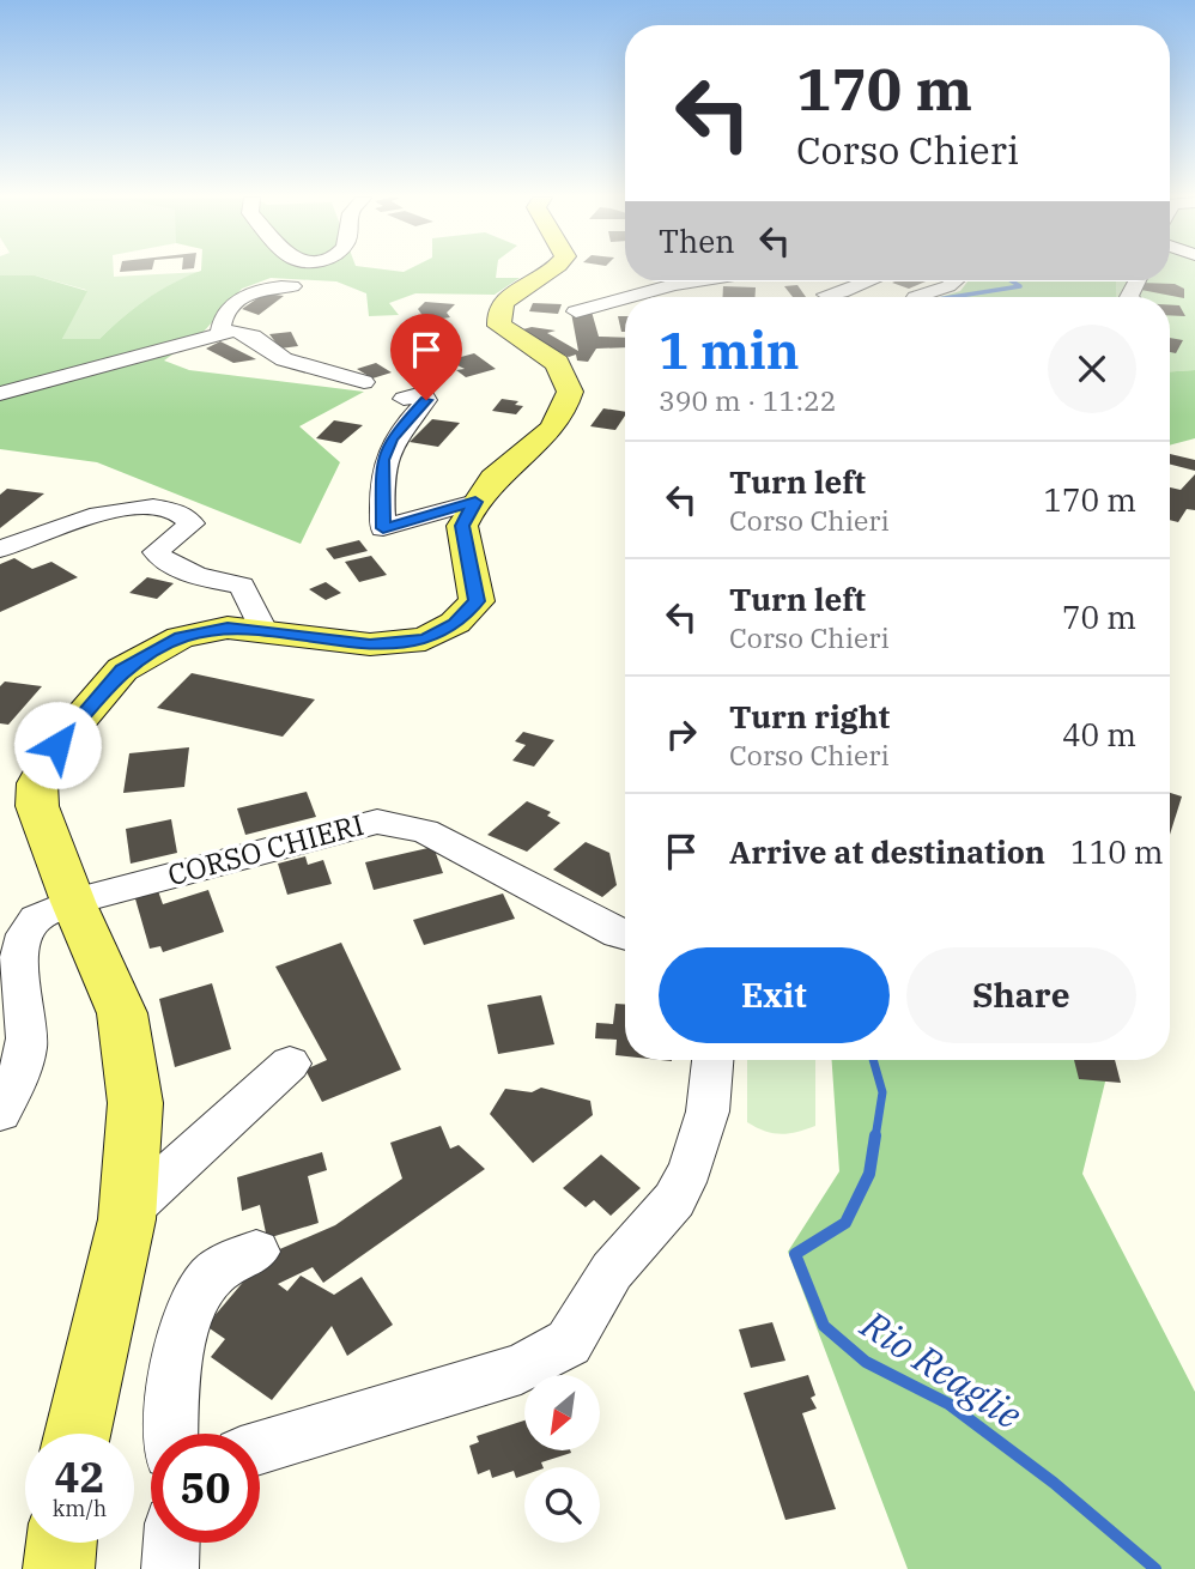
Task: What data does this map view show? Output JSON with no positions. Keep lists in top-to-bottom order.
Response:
{
  "streets": {
    "street": ["CORSO CHIERI"]
  },
  "water": ["Rio Reaglie"],
  "north": "bottom left",
  "page": {
    "turn": ["170 m", "Corso Chieri"],
    "then": "Then",
    "heading": ["1 min", "390 m · 11:22"],
    "list": [
      {
        "name": "Turn left",
        "note": "Corso Chieri",
        "value": "170 m"
      },
      {
        "name": "Turn left",
        "note": "Corso Chieri",
        "value": "70 m"
      },
      {
        "name": "Turn right",
        "note": "Corso Chieri",
        "value": "40 m"
      },
      {
        "name": "Arrive at destination",
        "value": "110 m"
      }
    ],
    "buttons": ["Exit", "Share"],
    "speed": "42 km/h",
    "limit": "50"
  }
}
